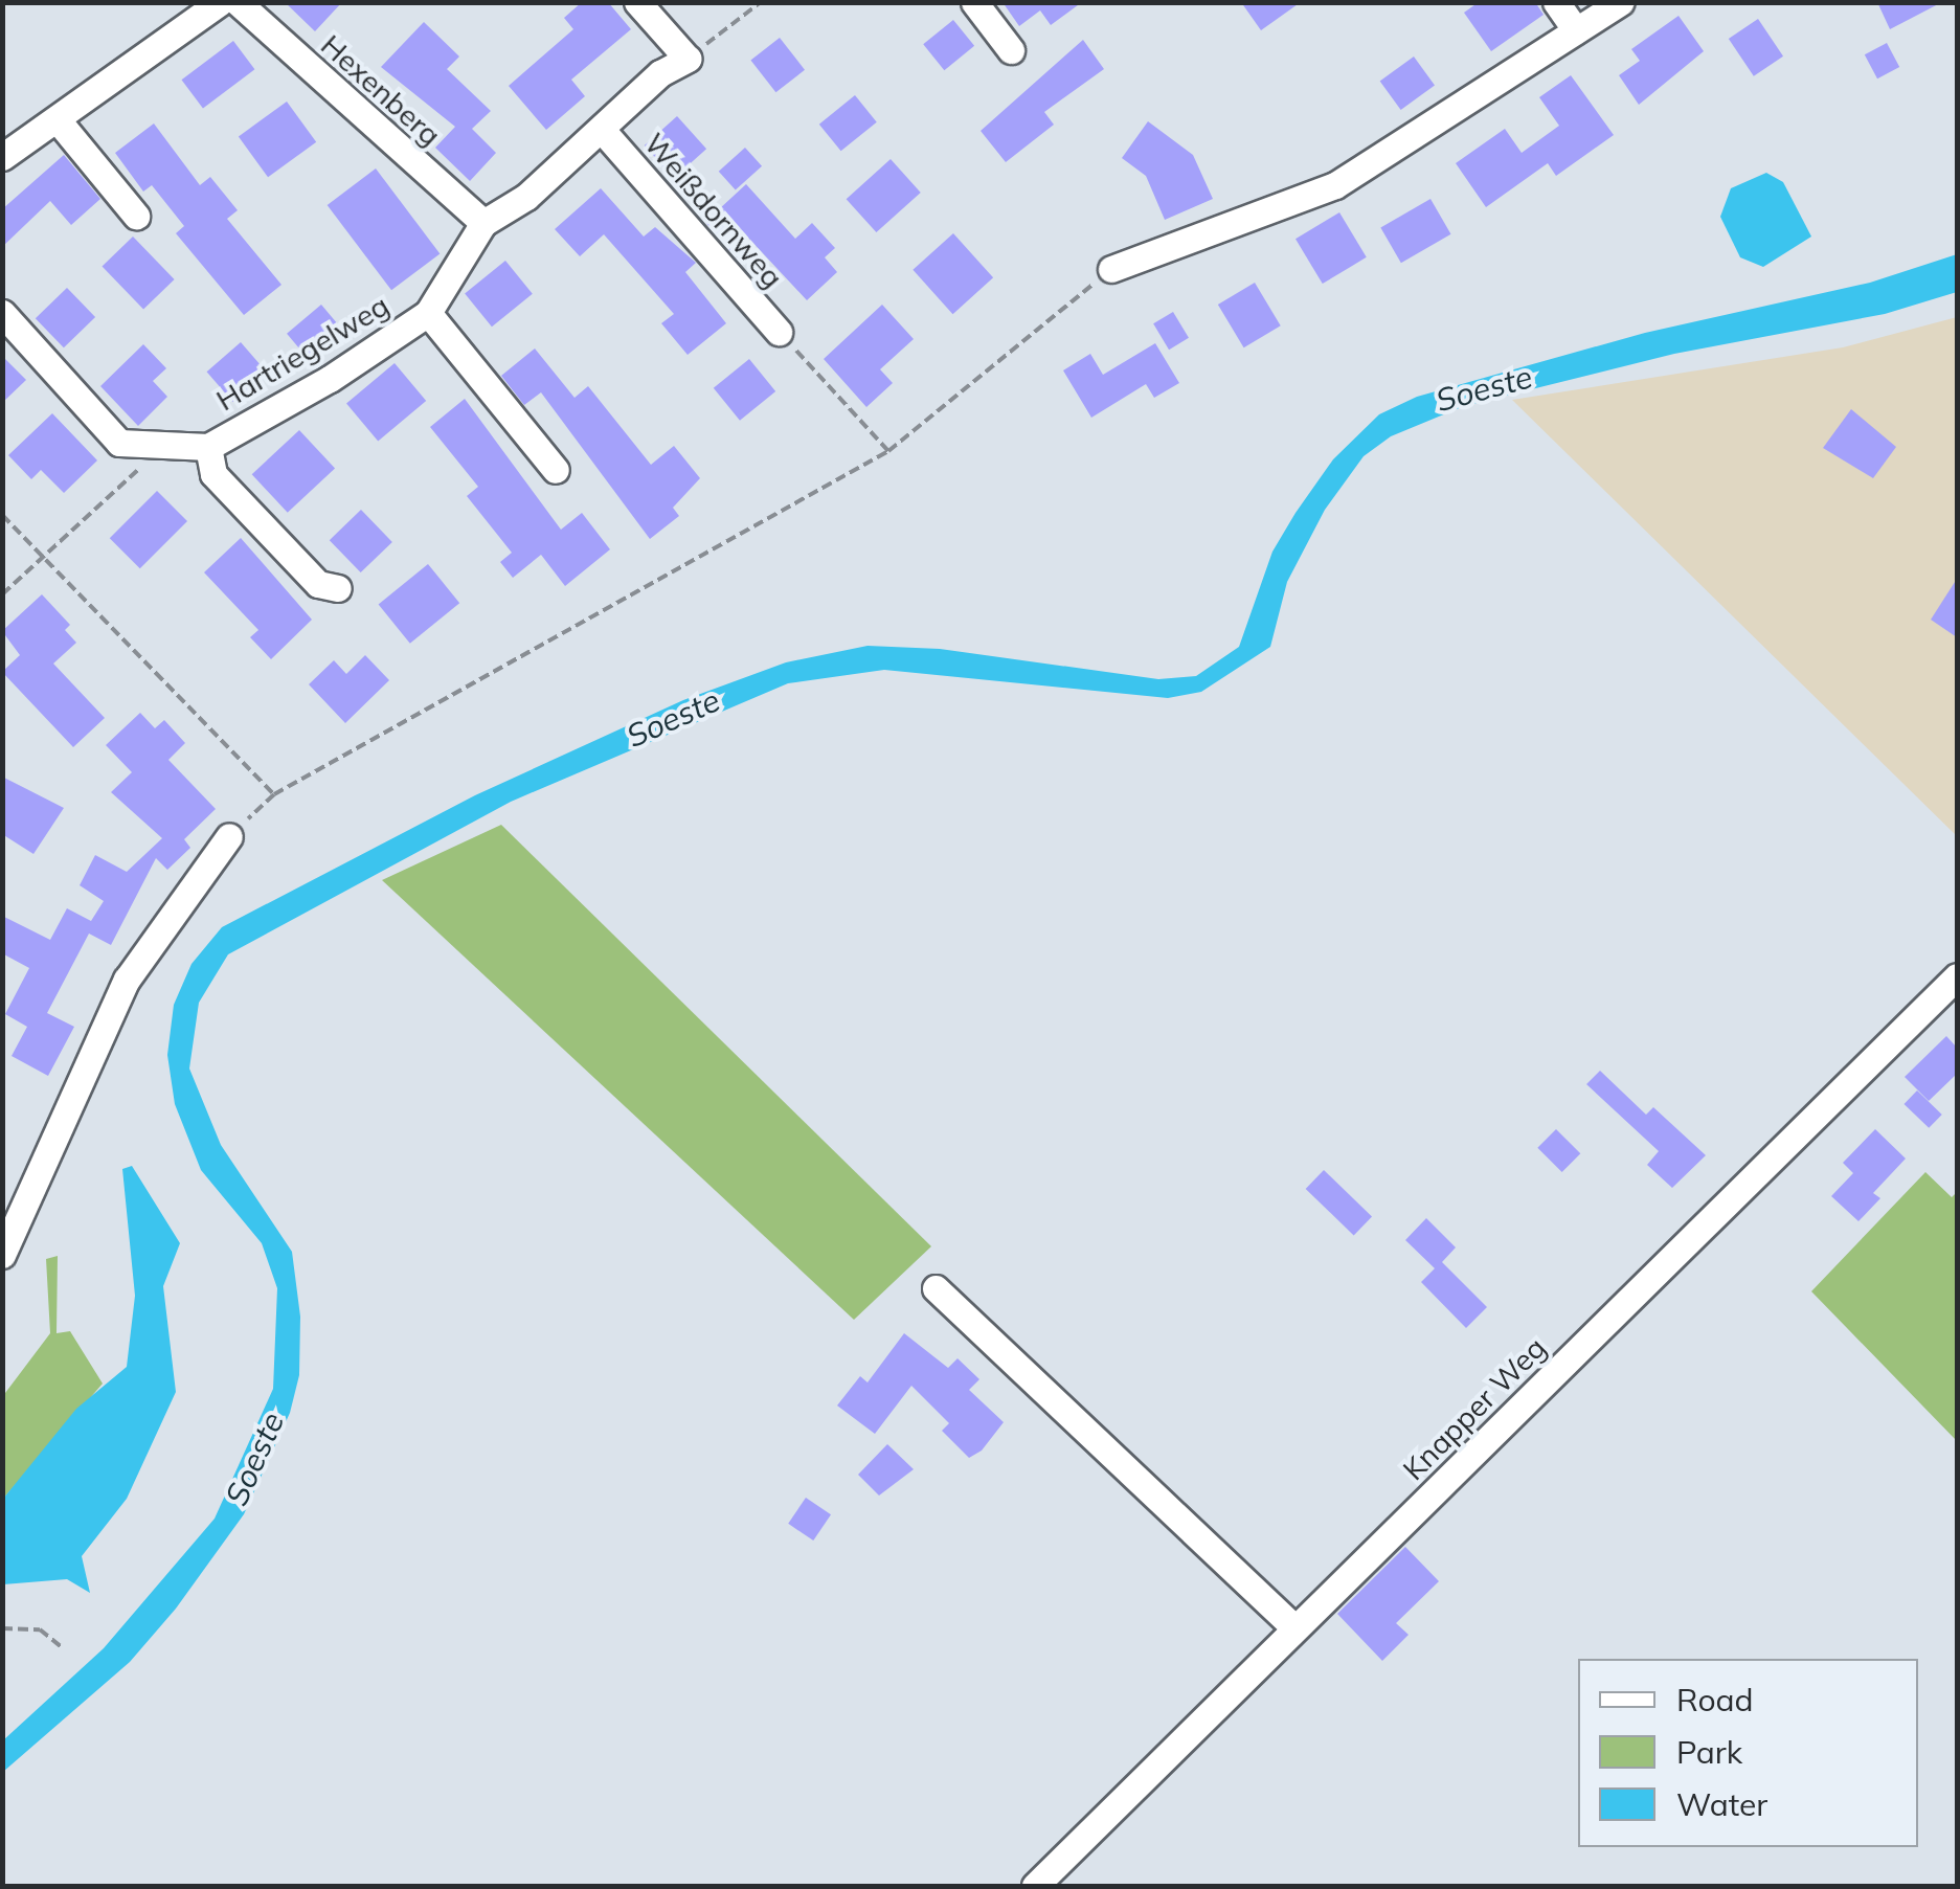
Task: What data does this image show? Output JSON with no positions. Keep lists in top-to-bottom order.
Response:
{
  "streets": {
    "street": [
      "Hexenberg",
      "Weißdornweg",
      "Hartriegelweg",
      "Knapper Weg"
    ]
  },
  "crossings": [
    ["Hexenberg", "Weißdornweg"],
    ["Hexenberg", "Hartriegelweg"],
    ["Weißdornweg", "Hartriegelweg"]
  ],
  "water": ["Soeste"],
  "legend": ["Road", "Park", "Water"]
}
